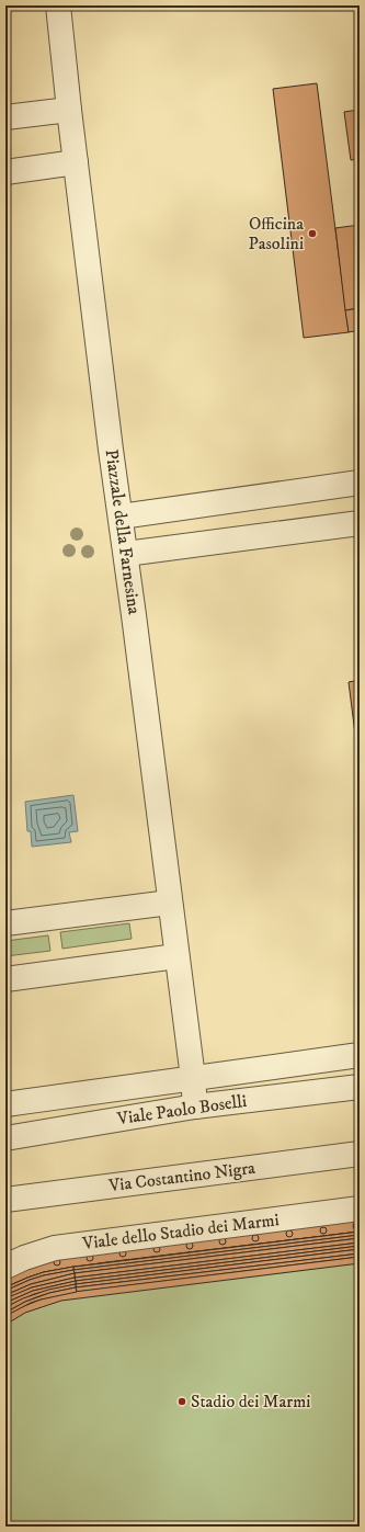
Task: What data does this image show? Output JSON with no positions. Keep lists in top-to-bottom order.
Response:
{
  "streets": {
    "street": [
      "Piazzale della Farnesina",
      "Viale Paolo Boselli",
      "Via Costantino Nigra",
      "Viale dello Stadio dei Marmi"
    ]
  },
  "crossings": [
    ["Piazzale della Farnesina", "Viale Paolo Boselli"]
  ],
  "places": ["Officina Pasolini", "Stadio dei Marmi"]
}
